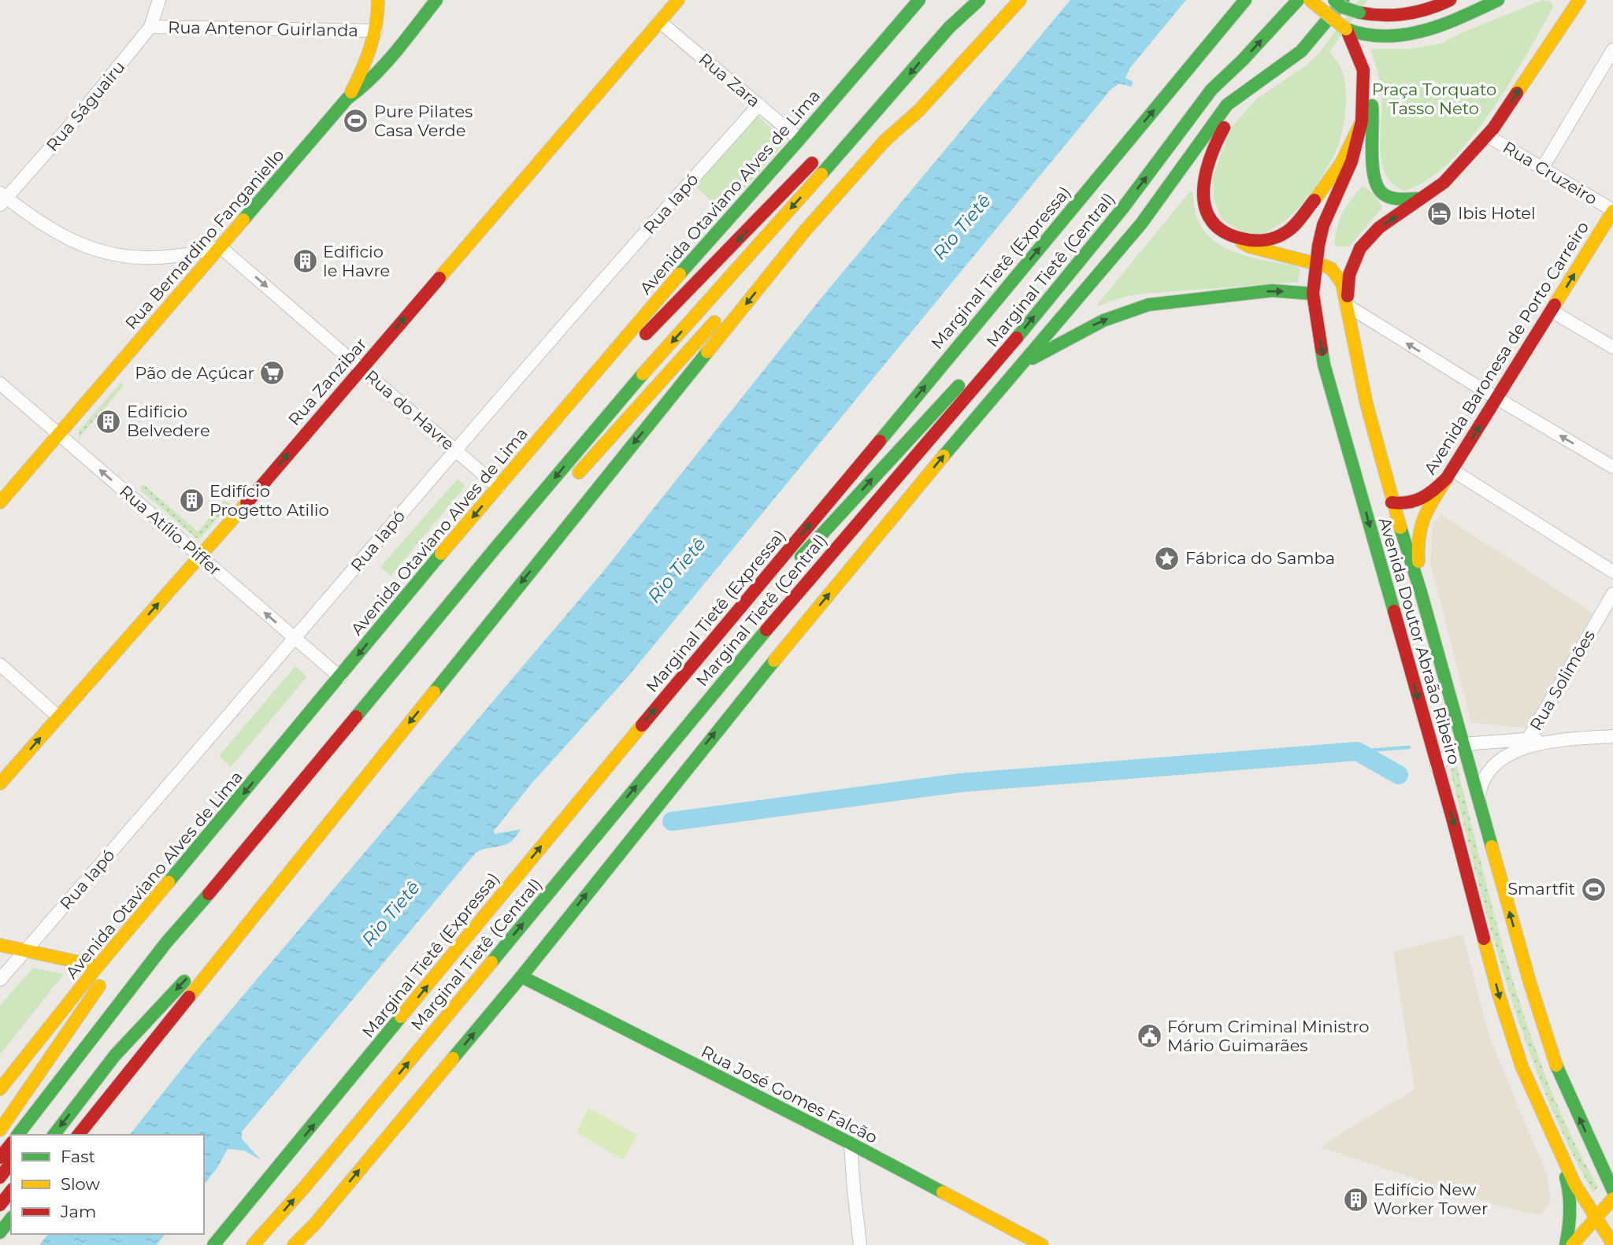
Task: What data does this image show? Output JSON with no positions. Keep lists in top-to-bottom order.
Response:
{
  "streets": {
    "main road": [
      "Avenida Otaviano Alves de Lima",
      "Rua Bernardino Fanganiello",
      "Marginal Tietê (Expressa)",
      "Marginal Tietê (Central)",
      "Avenida Baronesa de Porto Carreiro",
      "Rua Zanzibar",
      "Avenida Doutor Abraão Ribeiro",
      "Rua José Gomes Falcão"
    ],
    "street": [
      "Rua Antenor Guirlanda",
      "Rua Zara",
      "Rua Ságuairu",
      "Rua Cruzeiro",
      "Rua Iapó",
      "Rua do Havre",
      "Rua Atílio Piffer",
      "Rua Solimões"
    ]
  },
  "crossings": [
    ["Rua Antenor Guirlanda", "Rua Ságuairu"],
    ["Rua Zara", "Avenida Otaviano Alves de Lima"],
    ["Rua Zara", "Rua Iapó"],
    ["Rua Zara", "Rua Zanzibar"],
    ["Rua Cruzeiro", "Avenida Baronesa de Porto Carreiro"],
    ["Avenida Otaviano Alves de Lima", "Rua do Havre"],
    ["Avenida Otaviano Alves de Lima", "Rua Atílio Piffer"],
    ["Rua Iapó", "Rua do Havre"],
    ["Rua Iapó", "Rua Atílio Piffer"],
    ["Rua Bernardino Fanganiello", "Rua do Havre"],
    ["Rua Bernardino Fanganiello", "Rua Atílio Piffer"],
    ["Avenida Baronesa de Porto Carreiro", "Avenida Doutor Abraão Ribeiro"],
    ["Rua Zanzibar", "Rua do Havre"],
    ["Rua Zanzibar", "Rua Atílio Piffer"]
  ],
  "one_way": [
    "Avenida Baronesa de Porto Carreiro",
    "Rua Zanzibar",
    "Rua do Havre",
    "Rua Atílio Piffer"
  ],
  "water": ["Rio Tietê"],
  "parks": ["Praça Torquato Tasso Neto"],
  "places": {
    "sports": ["Pure Pilates Casa Verde", "Smartfit"],
    "hotel": ["Ibis Hotel"],
    "building": [
      "Edificio le Havre",
      "Edificio Belvedere",
      "Edifício Progetto Atilio",
      "Edifício New Worker Tower"
    ],
    "supermarket": ["Pão de Açúcar"],
    "place": ["Fábrica do Samba"],
    "public building": ["Fórum Criminal Ministro Mário Guimarães"]
  },
  "legend": ["Fast", "Slow", "Jam"]
}
